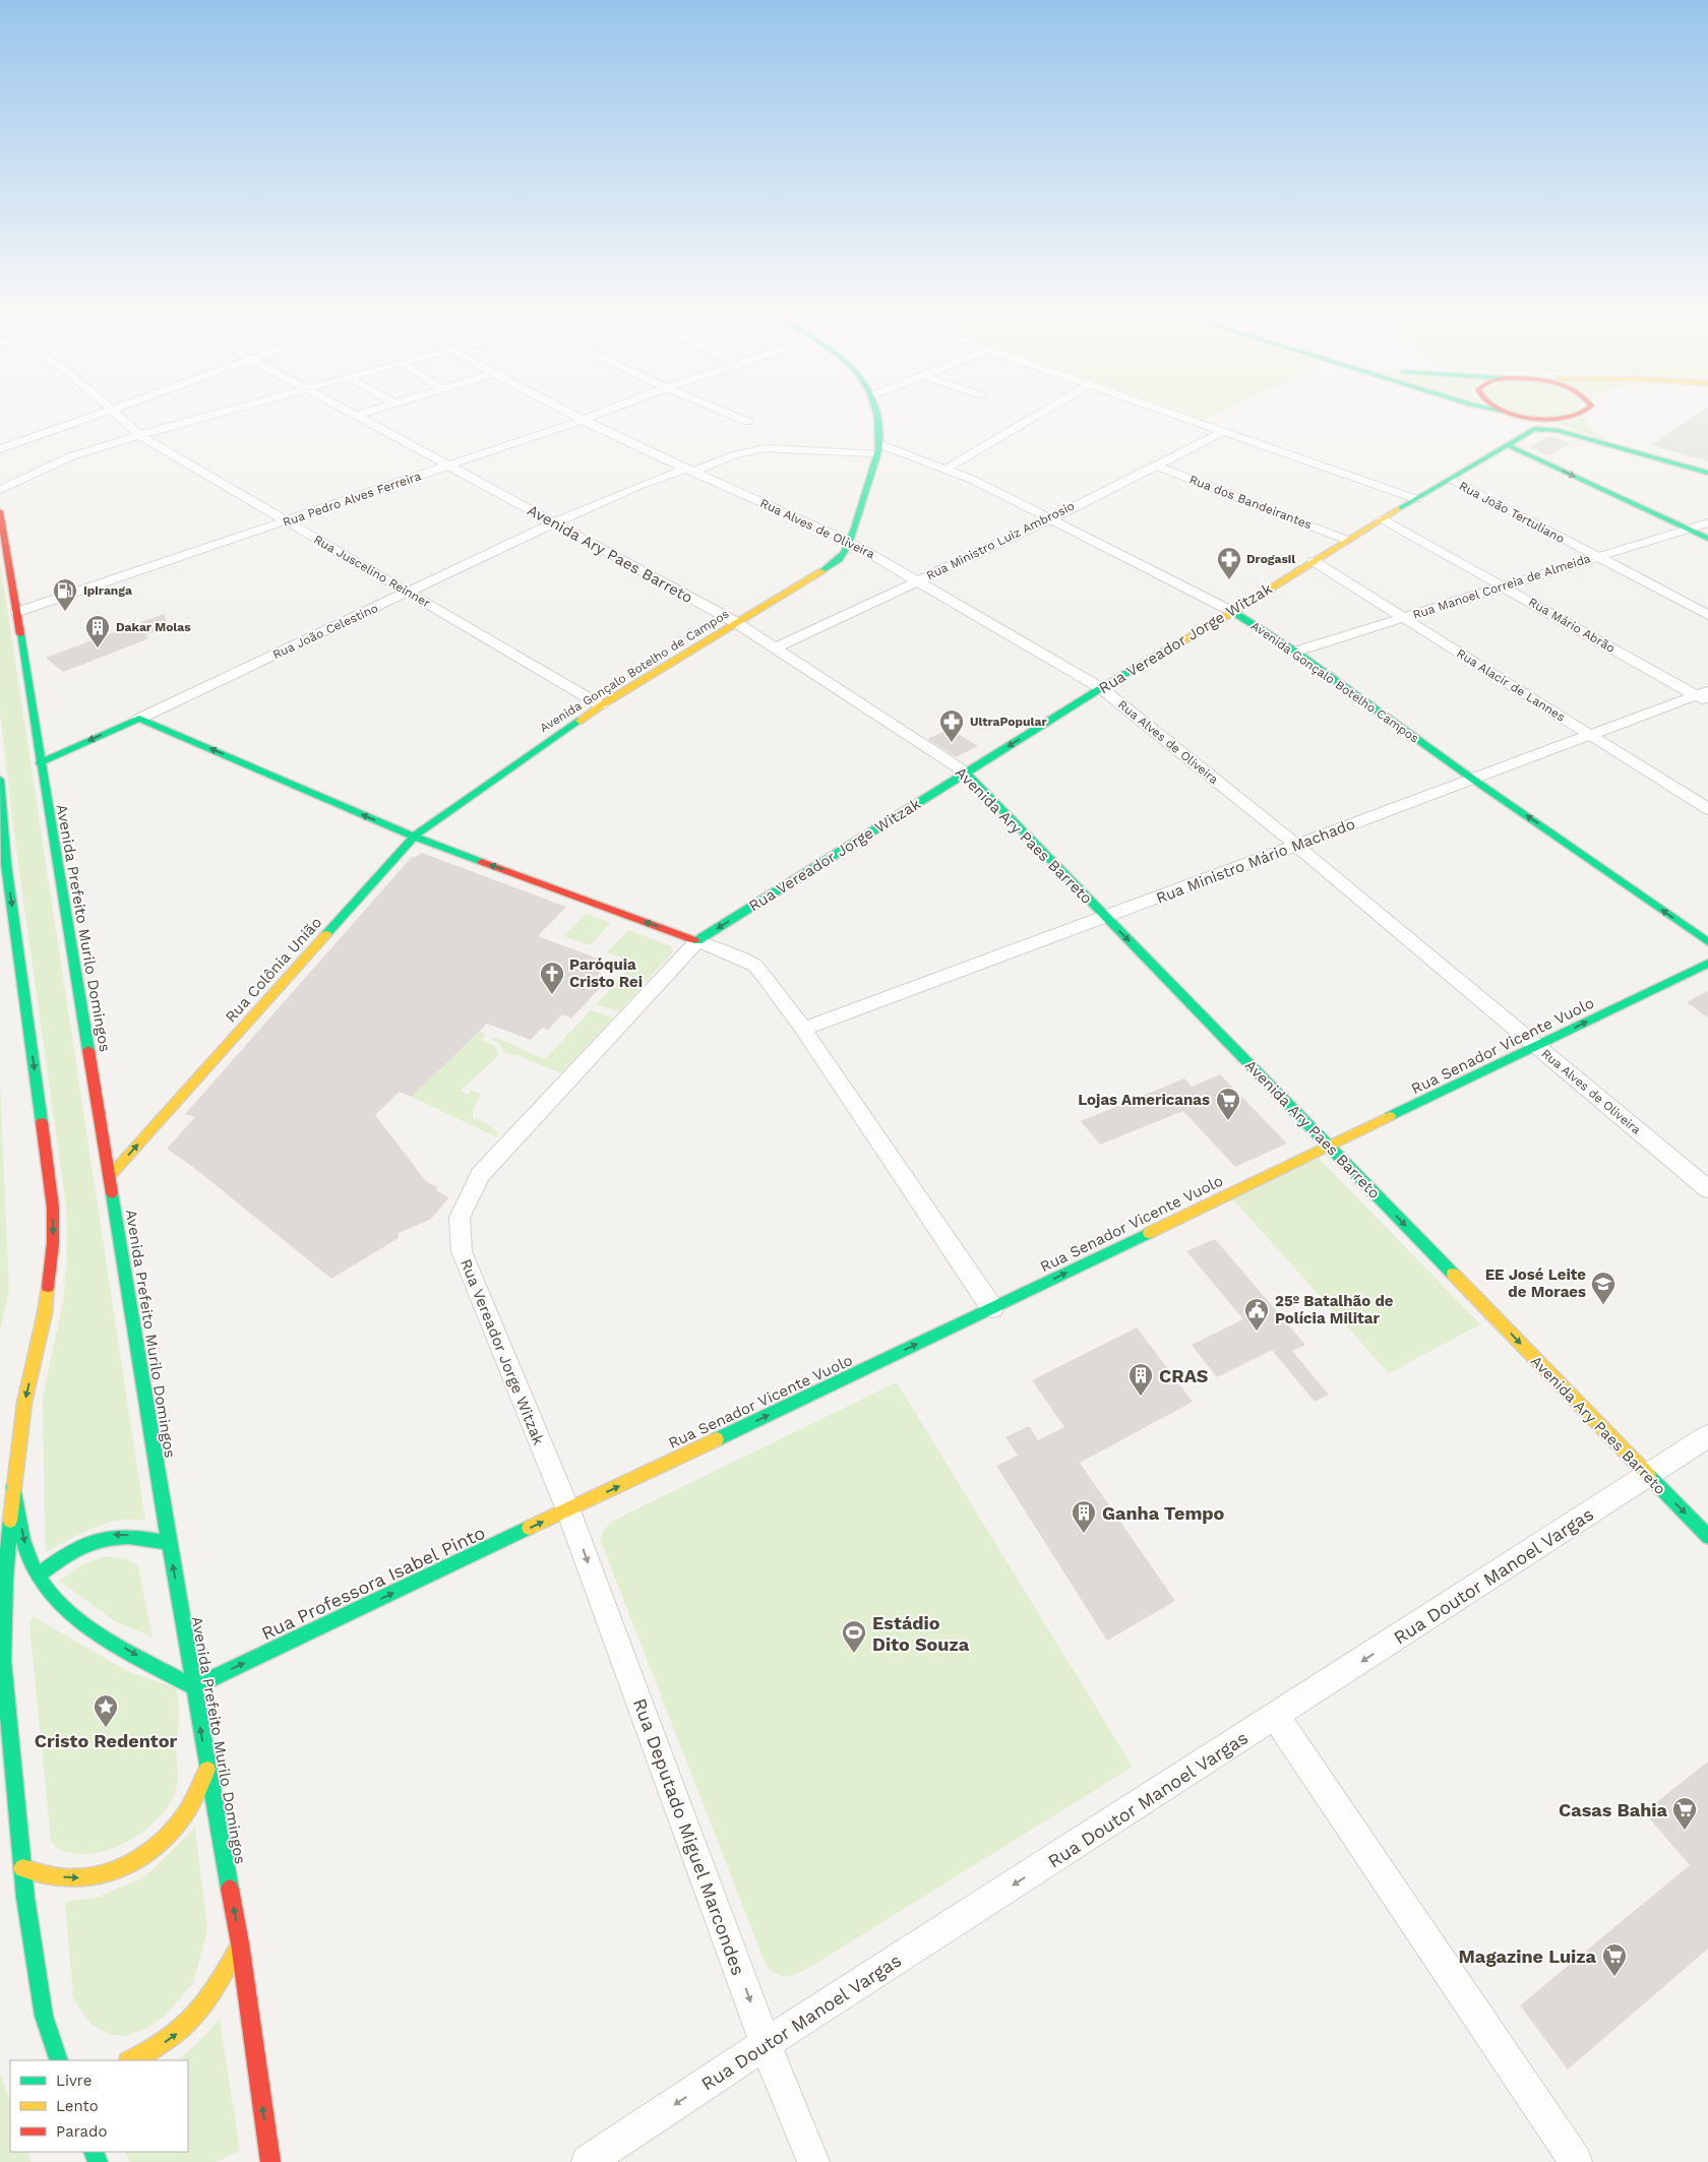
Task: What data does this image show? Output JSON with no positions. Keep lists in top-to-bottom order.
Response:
{
  "streets": {
    "street": [
      "Rua Pedro Alves Ferreira",
      "Rua dos Bandeirantes",
      "Rua João Tertuliano",
      "Rua Alves de Oliveira",
      "Rua Ministro Luiz Ambrosio",
      "Avenida Ary Paes Barreto",
      "Rua Juscelino Reinner",
      "Rua Manoel Correia de Almeida",
      "Rua Mário Abrão",
      "Rua João Celestino",
      "Rua Vereador Jorge Witzak",
      "Avenida Gonçalo Botelho de Campos",
      "Avenida Gonçalo Botelho Campos",
      "Rua Alacir de Lannes",
      "Rua Ministro Mário Machado",
      "Avenida Prefeito Murilo Domingos",
      "Rua Colônia União",
      "Rua Senador Vicente Vuolo",
      "Rua Doutor Manoel Vargas",
      "Rua Professora Isabel Pinto",
      "Rua Deputado Miguel Marcondes"
    ]
  },
  "crossings": [
    ["Rua Pedro Alves Ferreira", "Rua Alves de Oliveira"],
    ["Rua Pedro Alves Ferreira", "Avenida Ary Paes Barreto"],
    ["Rua Pedro Alves Ferreira", "Rua Juscelino Reinner"],
    ["Rua Pedro Alves Ferreira", "Avenida Prefeito Murilo Domingos"],
    ["Rua dos Bandeirantes", "Rua Ministro Luiz Ambrosio"],
    ["Rua dos Bandeirantes", "Rua Vereador Jorge Witzak"],
    ["Rua João Tertuliano", "Rua Manoel Correia de Almeida"],
    ["Rua João Tertuliano", "Rua Vereador Jorge Witzak"],
    ["Rua Alves de Oliveira", "Rua Ministro Luiz Ambrosio"],
    ["Rua Alves de Oliveira", "Rua João Celestino"],
    ["Rua Alves de Oliveira", "Rua Vereador Jorge Witzak"],
    ["Rua Alves de Oliveira", "Avenida Gonçalo Botelho de Campos"],
    ["Rua Alves de Oliveira", "Rua Ministro Mário Machado"],
    ["Rua Alves de Oliveira", "Rua Senador Vicente Vuolo"],
    ["Rua Ministro Luiz Ambrosio", "Avenida Ary Paes Barreto"],
    ["Rua Ministro Luiz Ambrosio", "Avenida Gonçalo Botelho Campos"],
    ["Avenida Ary Paes Barreto", "Rua João Celestino"],
    ["Avenida Ary Paes Barreto", "Rua Vereador Jorge Witzak"],
    ["Avenida Ary Paes Barreto", "Avenida Gonçalo Botelho de Campos"],
    ["Avenida Ary Paes Barreto", "Rua Ministro Mário Machado"],
    ["Avenida Ary Paes Barreto", "Rua Senador Vicente Vuolo"],
    ["Avenida Ary Paes Barreto", "Rua Doutor Manoel Vargas"],
    ["Rua Juscelino Reinner", "Rua João Celestino"],
    ["Rua Juscelino Reinner", "Avenida Gonçalo Botelho de Campos"],
    ["Rua Manoel Correia de Almeida", "Rua Mário Abrão"],
    ["Rua Manoel Correia de Almeida", "Avenida Gonçalo Botelho Campos"],
    ["Rua Manoel Correia de Almeida", "Rua Alacir de Lannes"],
    ["Rua Mário Abrão", "Rua Vereador Jorge Witzak"],
    ["Rua Mário Abrão", "Rua Ministro Mário Machado"],
    ["Rua João Celestino", "Avenida Gonçalo Botelho de Campos"],
    ["Rua João Celestino", "Avenida Gonçalo Botelho Campos"],
    ["Rua João Celestino", "Avenida Prefeito Murilo Domingos"],
    ["Rua Vereador Jorge Witzak", "Avenida Gonçalo Botelho Campos"],
    ["Rua Vereador Jorge Witzak", "Rua Alacir de Lannes"],
    ["Rua Vereador Jorge Witzak", "Rua Senador Vicente Vuolo"],
    ["Rua Vereador Jorge Witzak", "Rua Professora Isabel Pinto"],
    ["Rua Vereador Jorge Witzak", "Rua Deputado Miguel Marcondes"],
    ["Avenida Gonçalo Botelho de Campos", "Avenida Gonçalo Botelho Campos"],
    ["Avenida Gonçalo Botelho de Campos", "Rua Colônia União"],
    ["Avenida Gonçalo Botelho Campos", "Rua Ministro Mário Machado"],
    ["Rua Alacir de Lannes", "Rua Ministro Mário Machado"],
    ["Avenida Prefeito Murilo Domingos", "Rua Colônia União"],
    ["Avenida Prefeito Murilo Domingos", "Rua Professora Isabel Pinto"],
    ["Rua Senador Vicente Vuolo", "Rua Professora Isabel Pinto"],
    ["Rua Senador Vicente Vuolo", "Rua Deputado Miguel Marcondes"],
    ["Rua Doutor Manoel Vargas", "Rua Deputado Miguel Marcondes"],
    ["Rua Professora Isabel Pinto", "Rua Deputado Miguel Marcondes"]
  ],
  "one_way": [
    "Avenida Ary Paes Barreto",
    "Avenida Prefeito Murilo Domingos",
    "Rua Senador Vicente Vuolo",
    "Rua Doutor Manoel Vargas",
    "Rua Professora Isabel Pinto",
    "Rua Deputado Miguel Marcondes"
  ],
  "places": {
    "pharmacy": ["Drogasil", "UltraPopular"],
    "fuel station": ["Ipiranga"],
    "building": ["Dakar Molas", "CRAS", "Ganha Tempo"],
    "church": ["Paróquia Cristo Rei"],
    "supermarket": ["Lojas Americanas", "Casas Bahia", "Magazine Luiza"],
    "school or university": ["EE José Leite de Moraes"],
    "public building": ["25º Batalhão de Polícia Militar"],
    "sports": ["Estádio Dito Souza"],
    "place": ["Cristo Redentor"]
  },
  "legend": ["Livre", "Lento", "Parado"]
}
